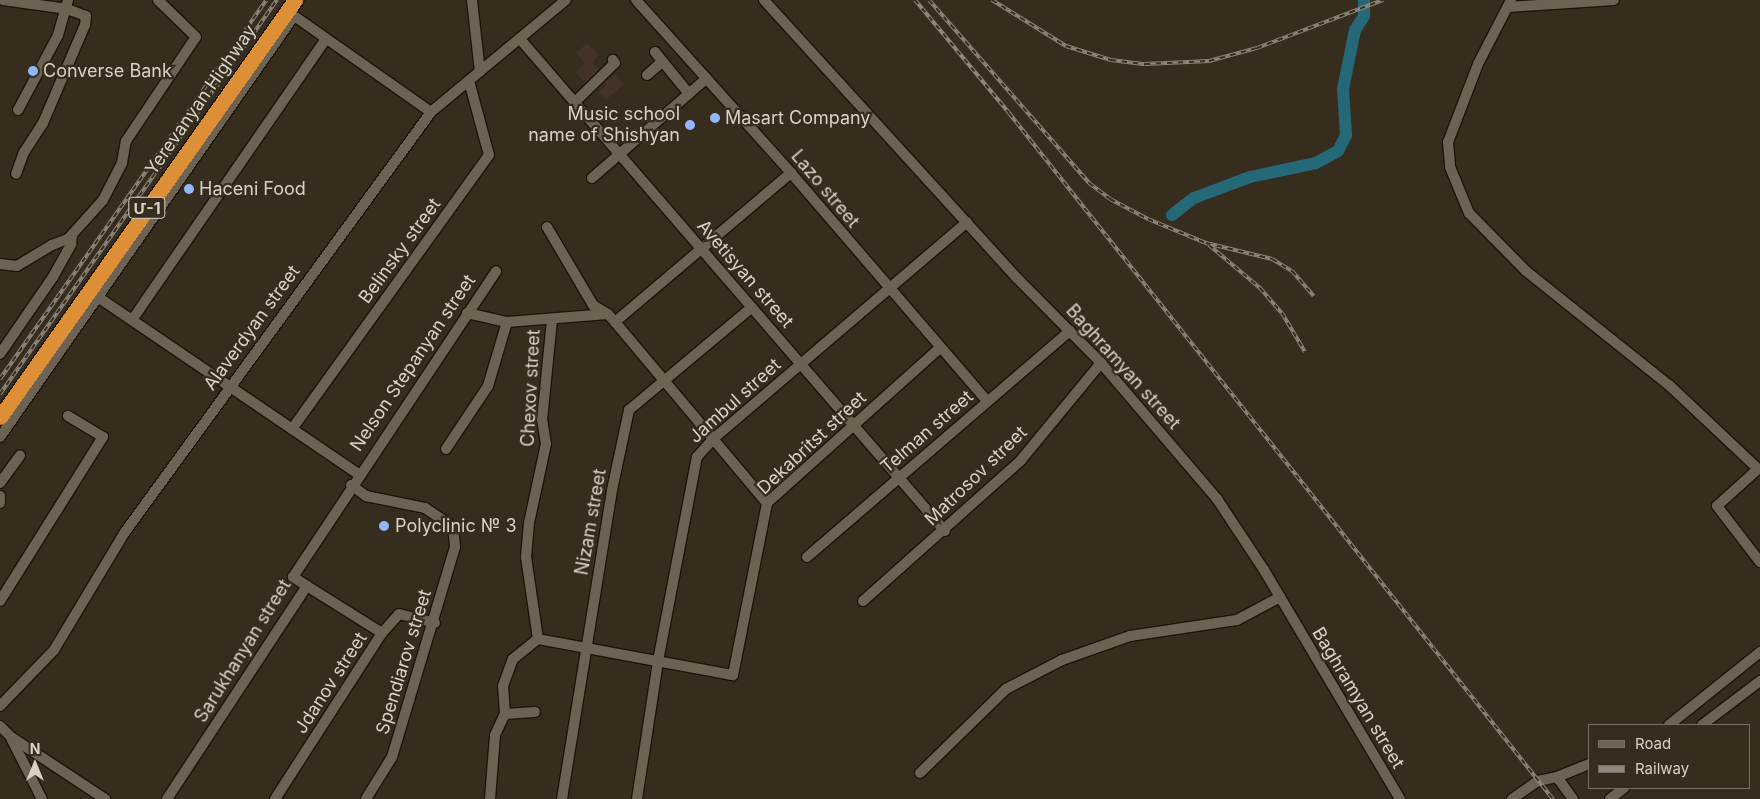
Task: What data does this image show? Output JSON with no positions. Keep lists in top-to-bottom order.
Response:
{
  "streets": {
    "highway": ["Yerevanyan Highway", "Մ-1"],
    "street": [
      "Lazo street",
      "Belinsky street",
      "Avetisyan street",
      "Alaverdyan street",
      "Nelson Stepanyan street",
      "Baghramyan street",
      "Chexov street",
      "Jambul street",
      "Telman street",
      "Dekabritst street",
      "Matrosov street",
      "Nizam street",
      "Sarukhanyan street",
      "Spendiarov street",
      "Jdanov street"
    ]
  },
  "crossings": [
    ["Lazo street", "Jambul street"],
    ["Lazo street", "Telman street"],
    ["Lazo street", "Dekabritst street"],
    ["Belinsky street", "Alaverdyan street"],
    ["Avetisyan street", "Alaverdyan street"],
    ["Avetisyan street", "Jambul street"],
    ["Avetisyan street", "Telman street"],
    ["Avetisyan street", "Dekabritst street"],
    ["Avetisyan street", "Matrosov street"],
    ["Avetisyan street", "Nizam street"],
    ["Nelson Stepanyan street", "Sarukhanyan street"],
    ["Baghramyan street", "Jambul street"],
    ["Baghramyan street", "Telman street"],
    ["Baghramyan street", "Matrosov street"],
    ["Jambul street", "Dekabritst street"],
    ["Sarukhanyan street", "Spendiarov street"],
    ["Sarukhanyan street", "Jdanov street"]
  ],
  "places": [
    "Converse Bank",
    "Masart Company",
    "Music school name of Shishyan",
    "Haceni Food",
    "Polyclinic № 3"
  ],
  "legend": ["Road", "Railway"],
  "north": "top"
}
